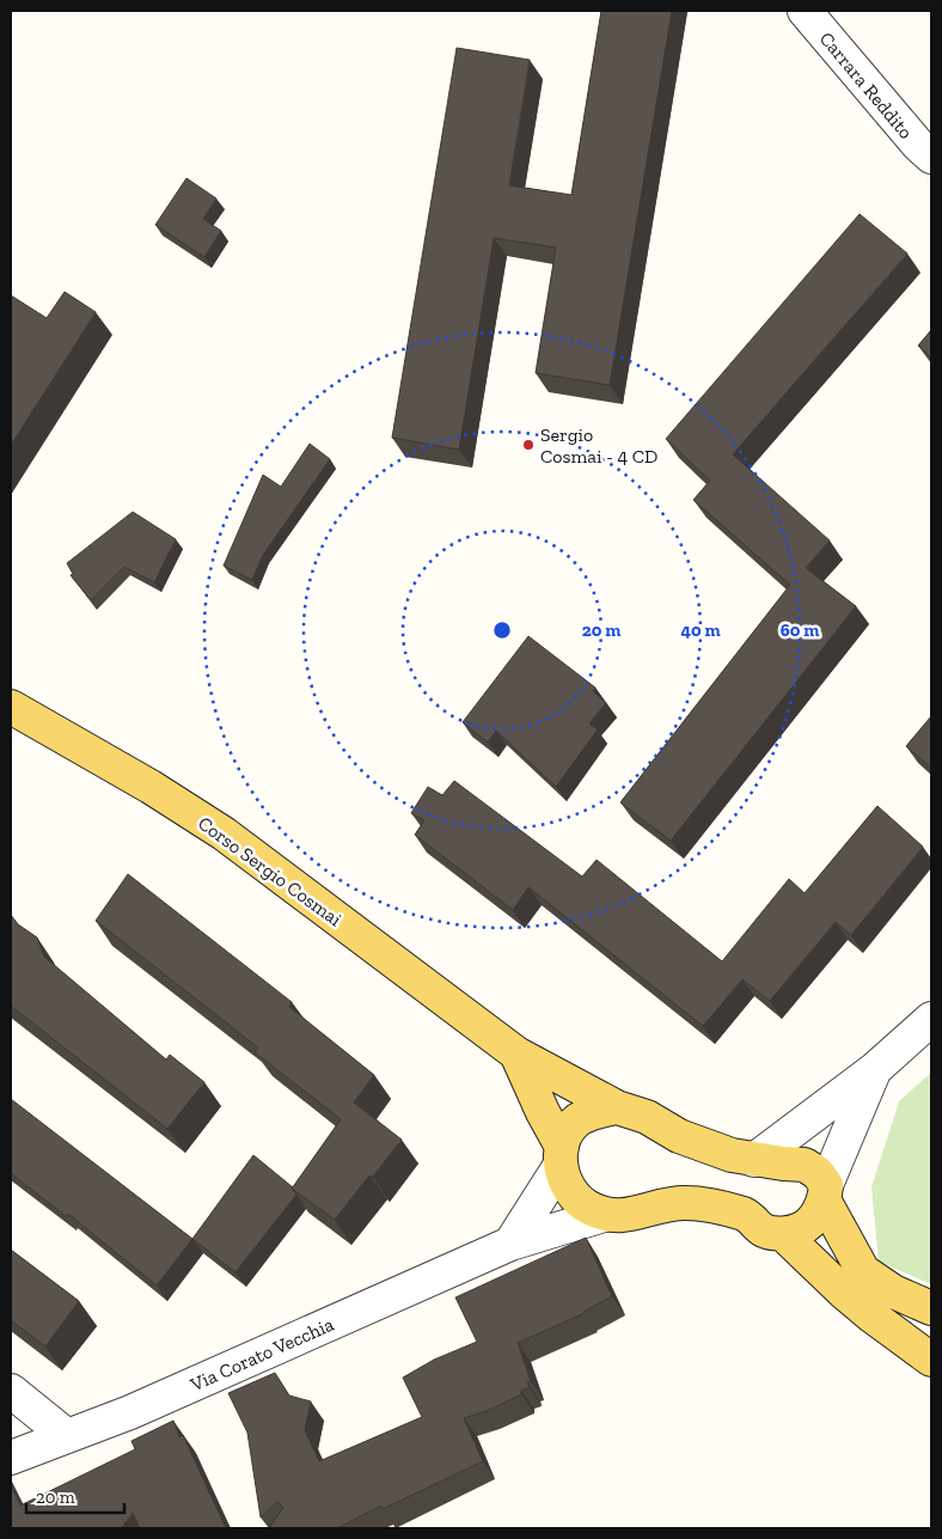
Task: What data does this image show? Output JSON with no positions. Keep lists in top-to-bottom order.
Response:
{
  "streets": {
    "main road": ["Corso Sergio Cosmai"],
    "street": ["Carrara Reddito", "Via Corato Vecchia"]
  },
  "crossings": [
    ["Corso Sergio Cosmai", "Via Corato Vecchia"]
  ],
  "places": ["Sergio Cosmai - 4 CD"],
  "scale_bar": "20 m",
  "rings": ["20 m", "40 m", "60 m"]
}
